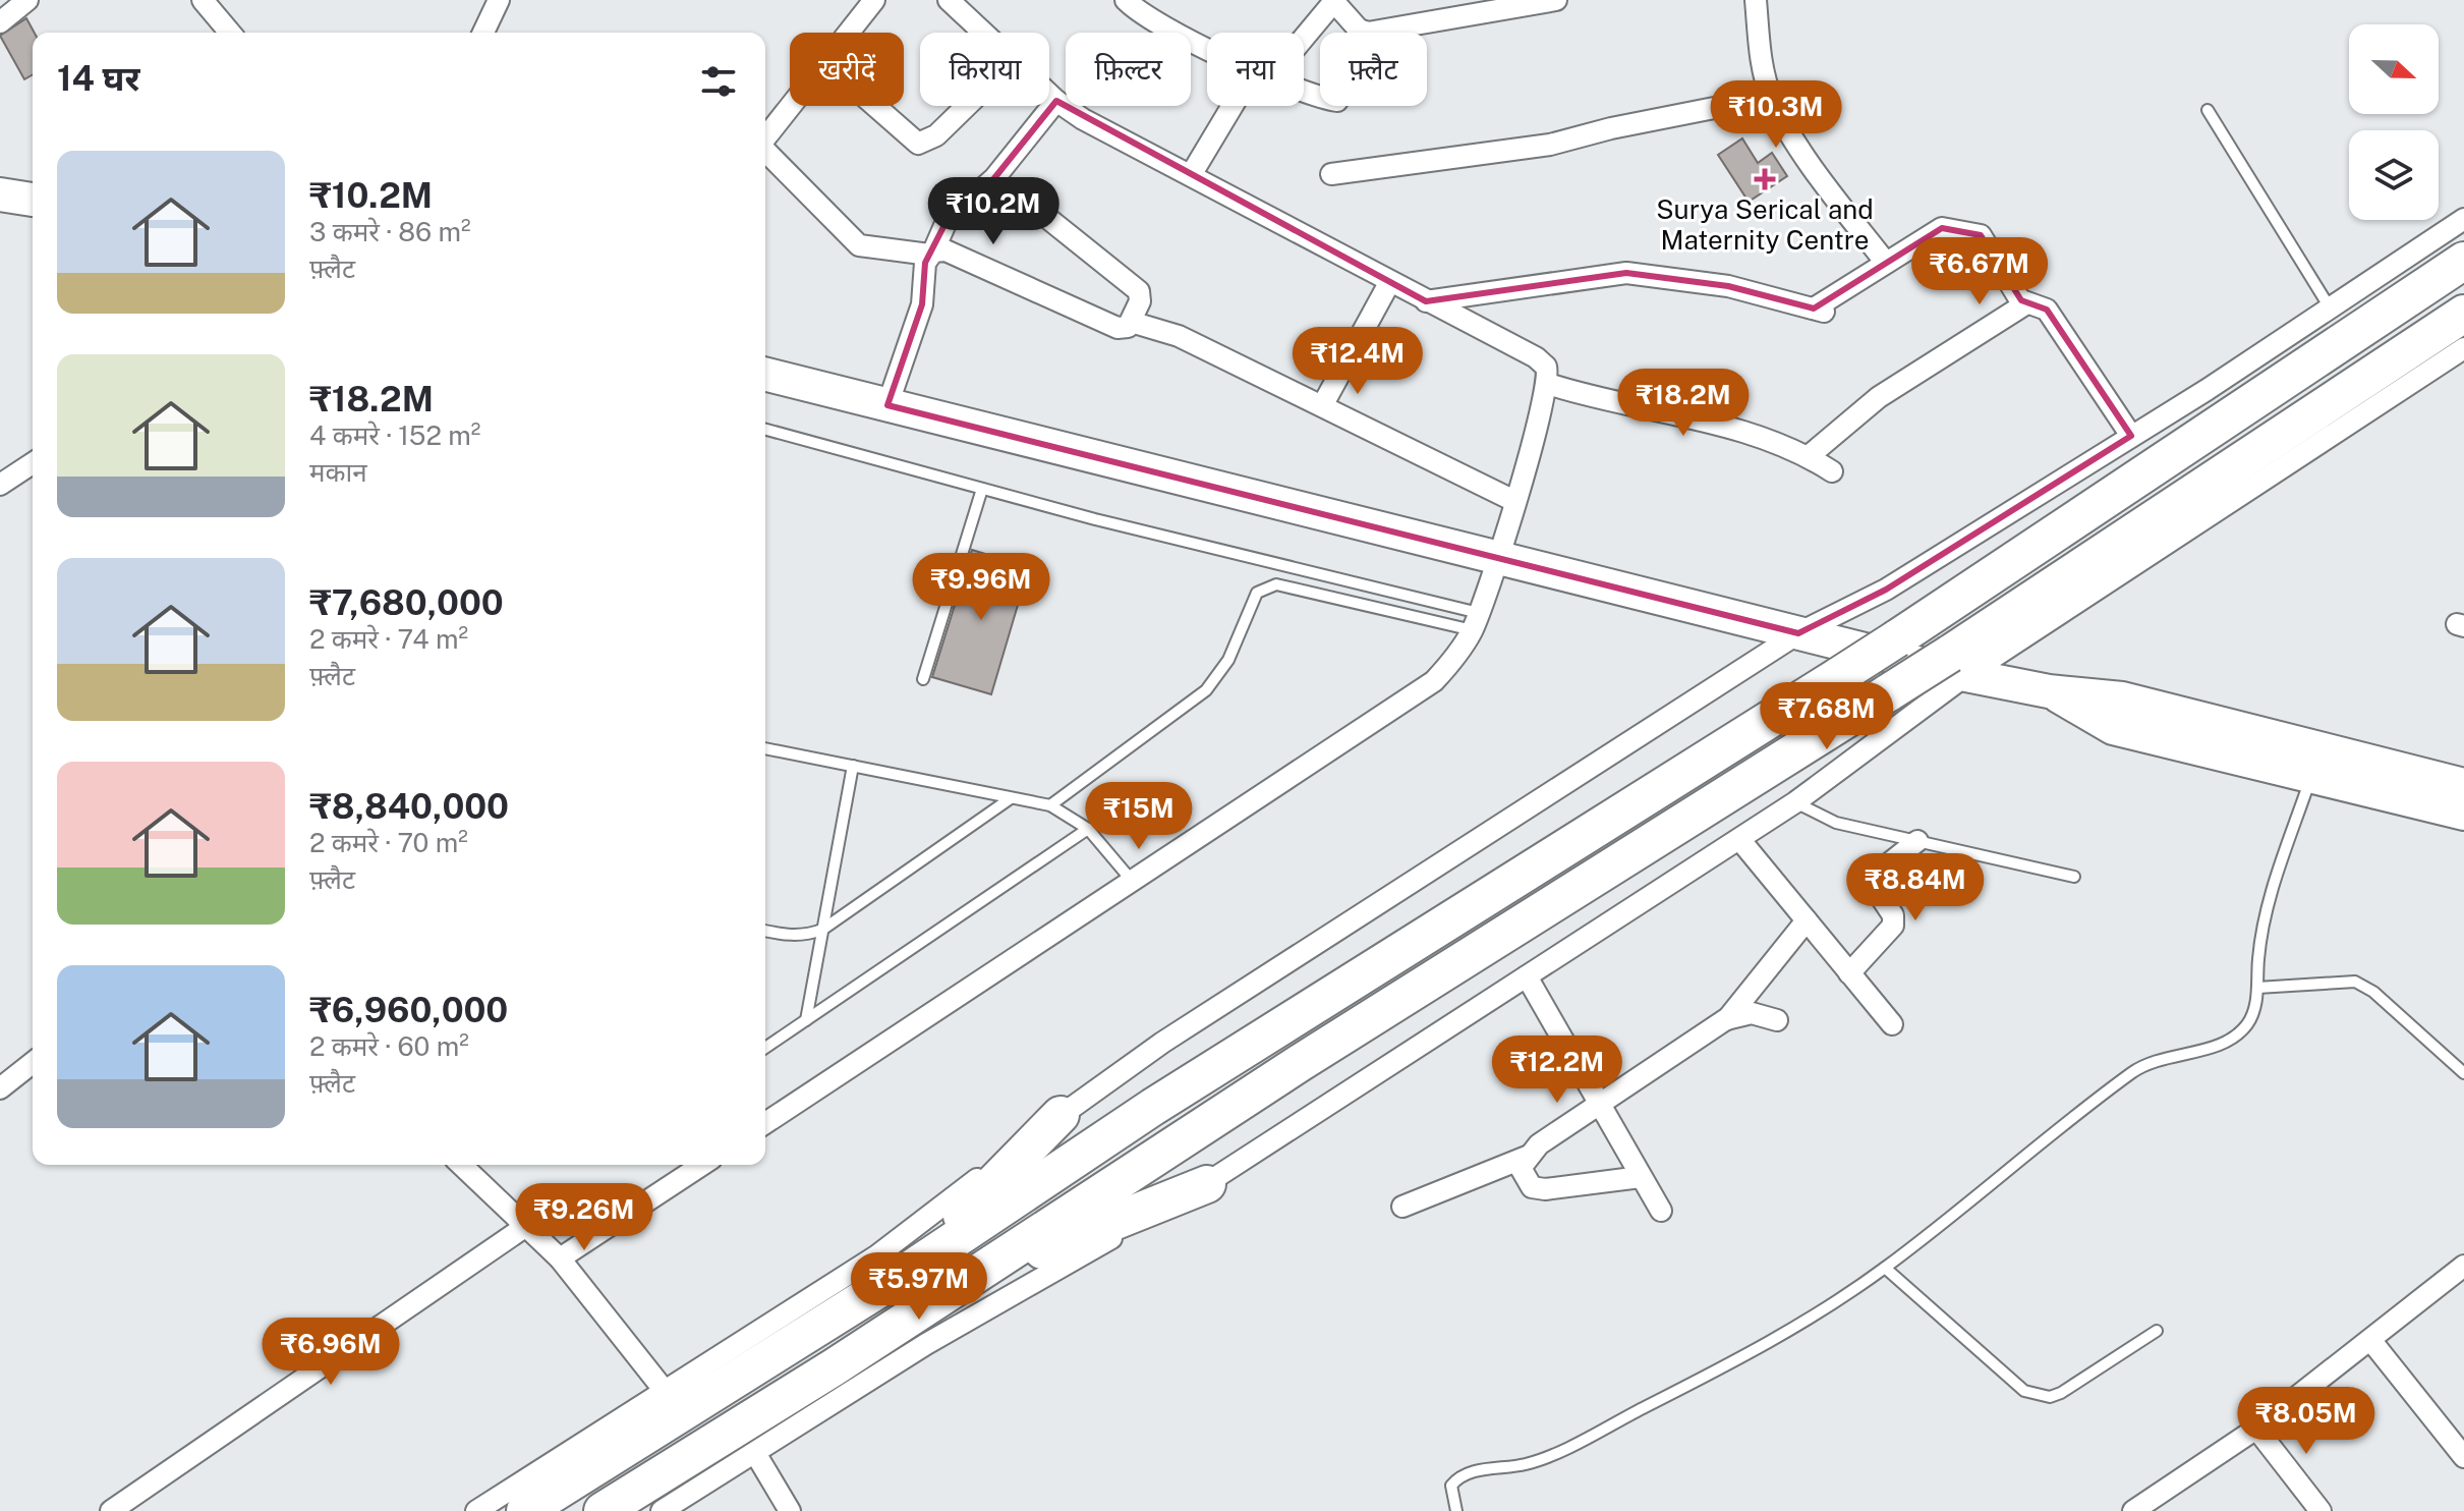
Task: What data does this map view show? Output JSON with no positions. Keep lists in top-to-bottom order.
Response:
{
  "places": {
    "health": ["Surya Serical and Maternity Centre"]
  },
  "north": "right",
  "page": {
    "chip": [
      "खरीदें",
      "किराया",
      "फ़िल्टर",
      "नया",
      "फ़्लैट"
    ],
    "heading": "14 घर",
    "price": [
      "₹10.3M",
      "₹10.2M",
      "₹6.67M",
      "₹12.4M",
      "₹18.2M",
      "₹9.96M",
      "₹7.68M",
      "₹15M",
      "₹8.84M",
      "₹12.2M",
      "₹9.26M",
      "₹5.97M",
      "₹6.96M",
      "₹8.05M"
    ],
    "list": [
      {
        "name": "₹10.2M",
        "note": "3 कमरे · 86 m² · फ़्लैट"
      },
      {
        "name": "₹18.2M",
        "note": "4 कमरे · 152 m² · मकान"
      },
      {
        "name": "₹7,680,000",
        "note": "2 कमरे · 74 m² · फ़्लैट"
      },
      {
        "name": "₹8,840,000",
        "note": "2 कमरे · 70 m² · फ़्लैट"
      },
      {
        "name": "₹6,960,000",
        "note": "2 कमरे · 60 m² · फ़्लैट"
      }
    ]
  }
}
